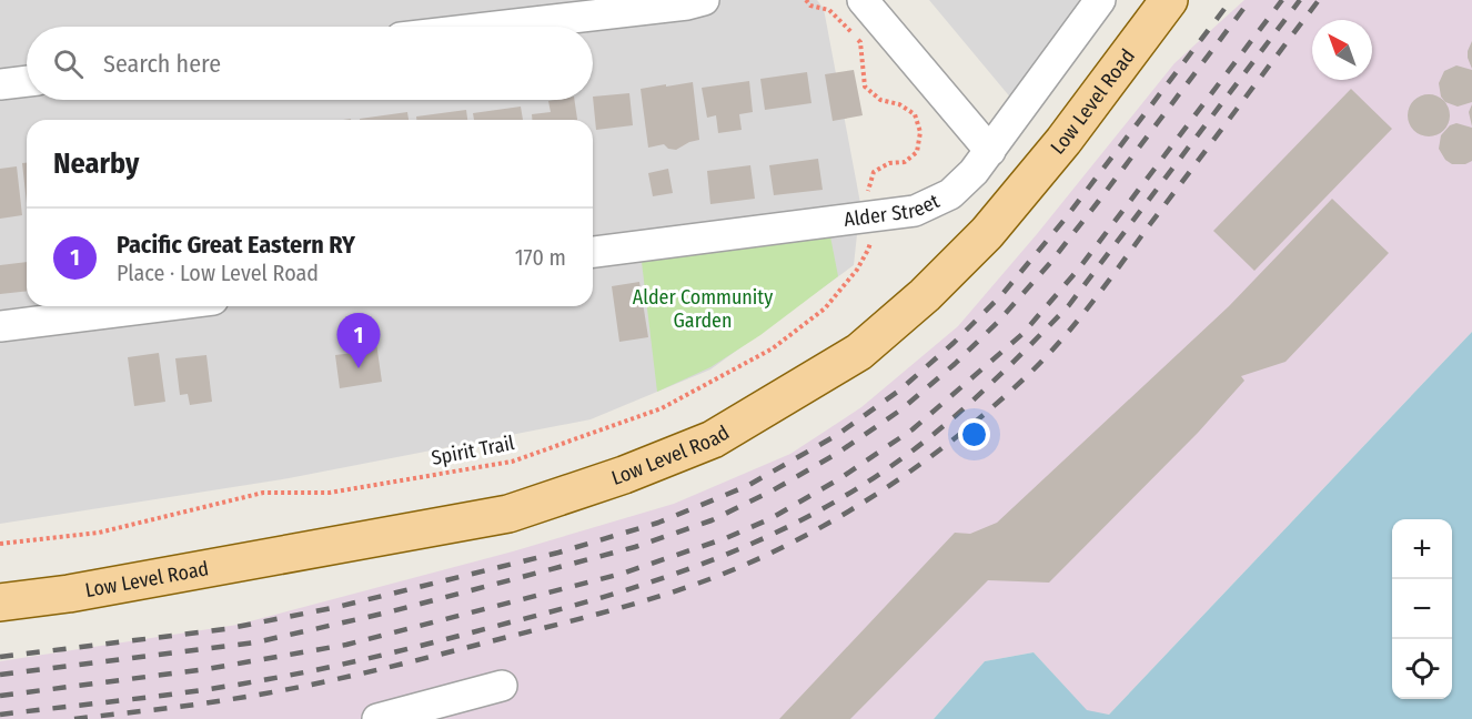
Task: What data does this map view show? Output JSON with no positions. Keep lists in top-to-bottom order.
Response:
{
  "streets": {
    "main road": ["Low Level Road"],
    "street": ["Alder Street"],
    "path": ["Spirit Trail"]
  },
  "parks": ["Alder Community Garden"],
  "north": "top left",
  "page": {
    "search": "Search here",
    "heading": "Nearby",
    "list": [
      {
        "mark": "1",
        "name": "Pacific Great Eastern RY",
        "note": "Place · Low Level Road",
        "value": "170 m"
      }
    ],
    "pins": "1",
    "map_buttons": ["+", "−"]
  }
}
